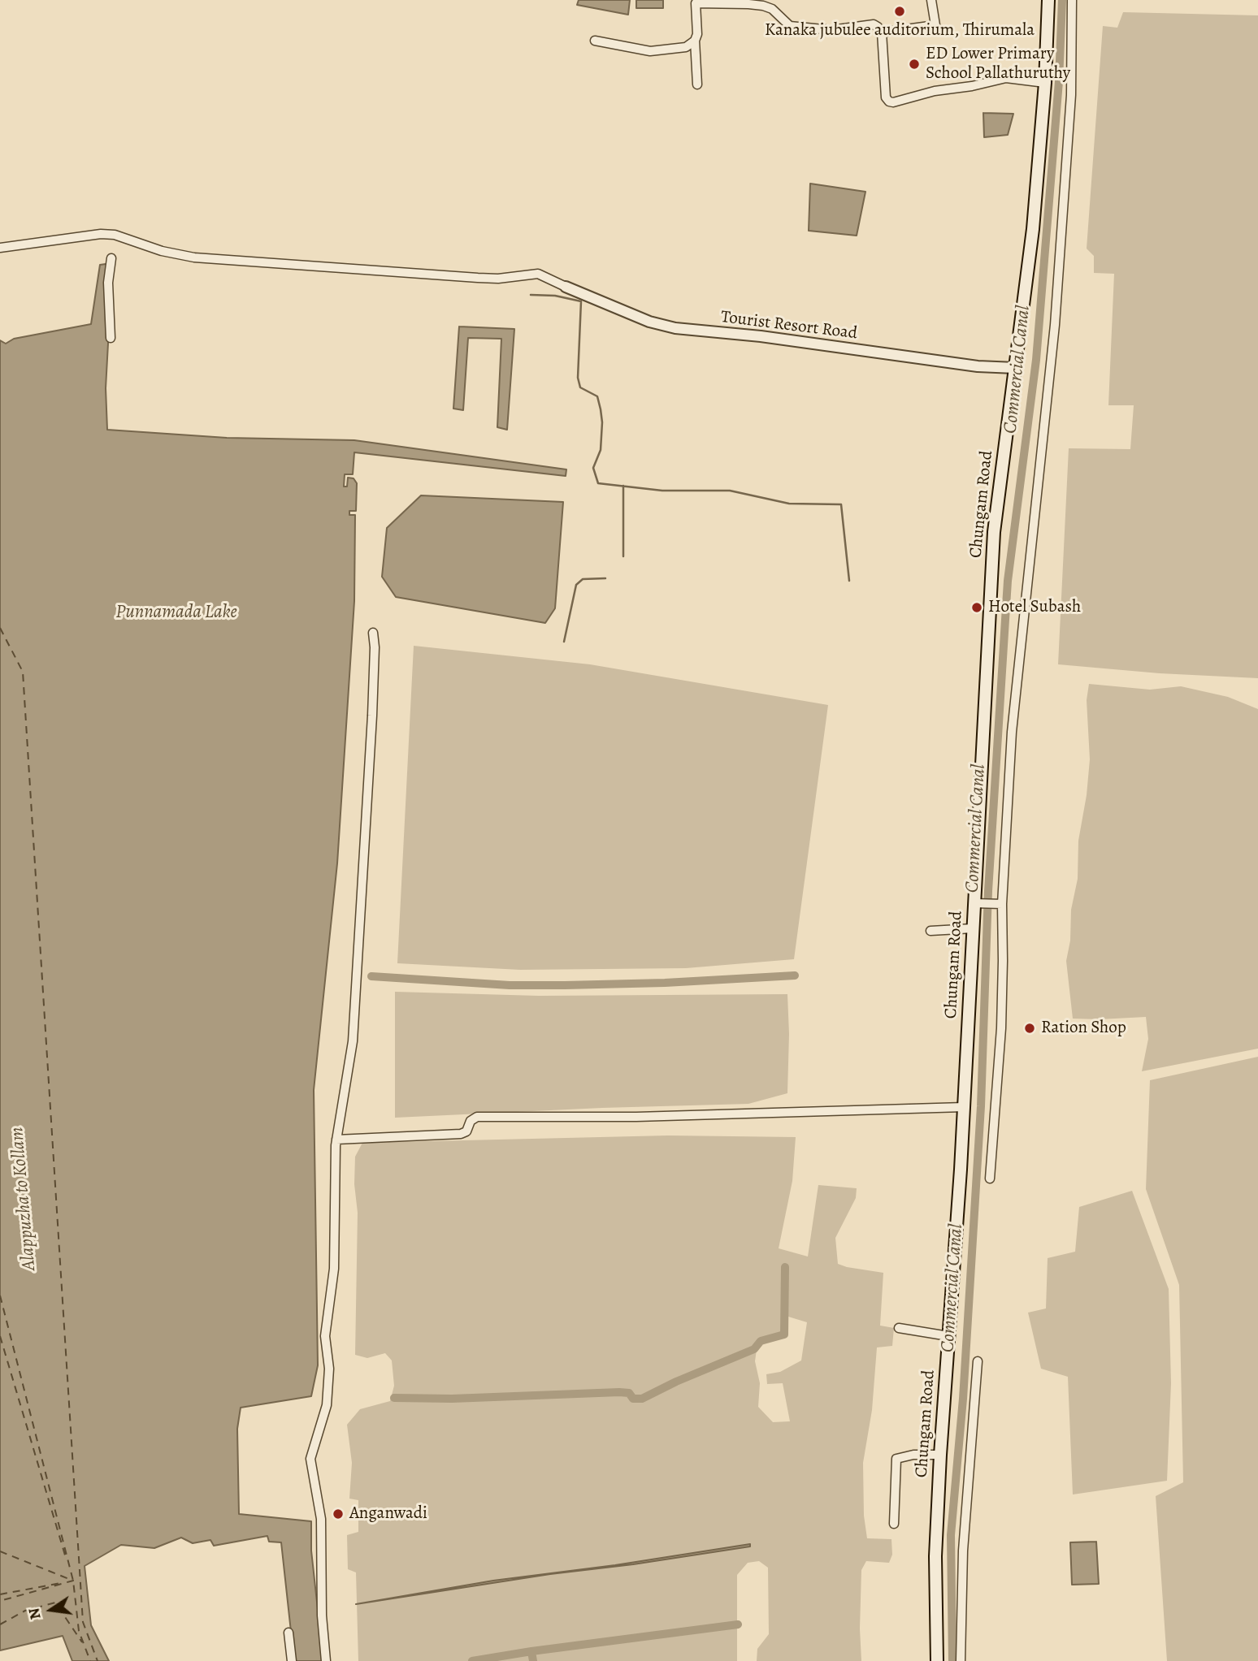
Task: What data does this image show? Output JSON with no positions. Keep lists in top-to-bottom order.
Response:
{
  "streets": {
    "main road": ["Chungam Road"],
    "street": ["Tourist Resort Road"]
  },
  "crossings": [
    ["Tourist Resort Road", "Chungam Road"]
  ],
  "water": ["Commercial Canal", "Punnamada Lake", "Alappuzha to Kollam"],
  "places": [
    "Kanaka jubulee auditorium, Thirumala",
    "ED Lower Primary School Pallathuruthy",
    "Hotel Subash",
    "Ration Shop",
    "Anganwadi"
  ],
  "north": "left"
}
